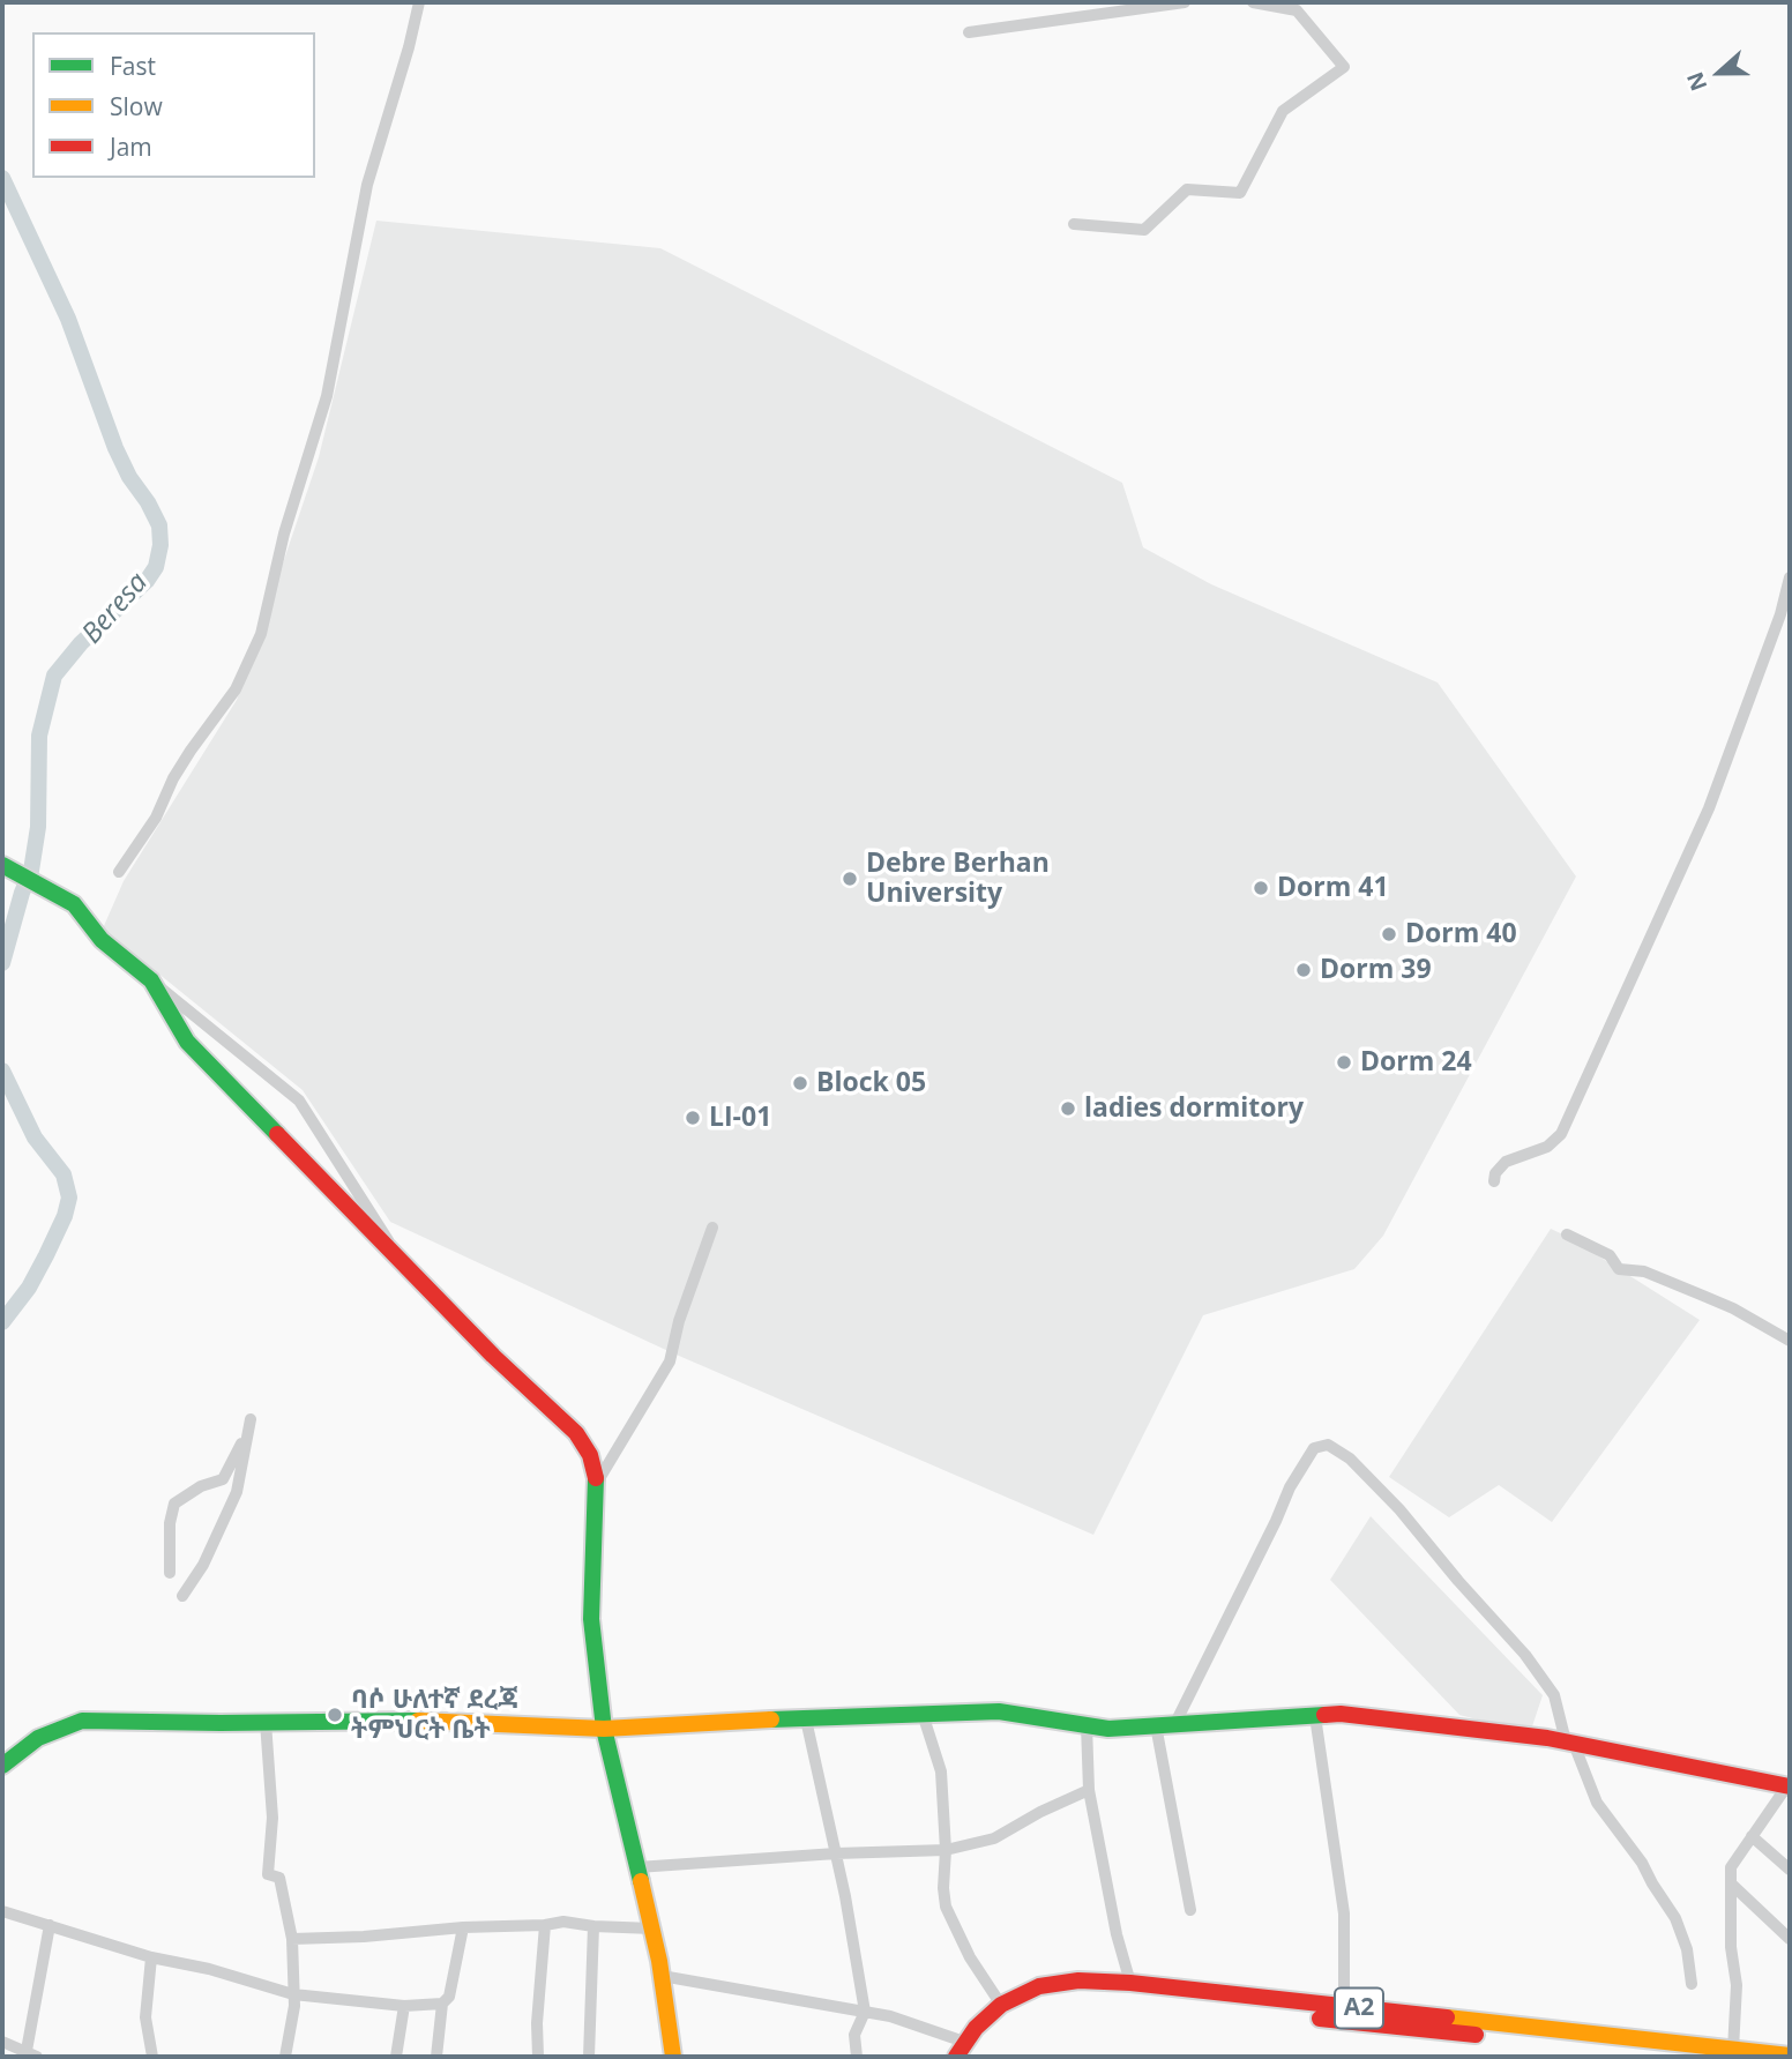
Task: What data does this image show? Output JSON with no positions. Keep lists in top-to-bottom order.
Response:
{
  "streets": {
    "main road": ["A2"]
  },
  "water": ["Beresa"],
  "places": [
    "Debre Berhan University",
    "Dorm 41",
    "Dorm 40",
    "Dorm 39",
    "Dorm 24",
    "Block 05",
    "ladies dormitory",
    "LI-01",
    "ባሶ ሁለተኛ ደረጃ ትምህርት ቤት"
  ],
  "legend": ["Fast", "Slow", "Jam"],
  "north": "left"
}
